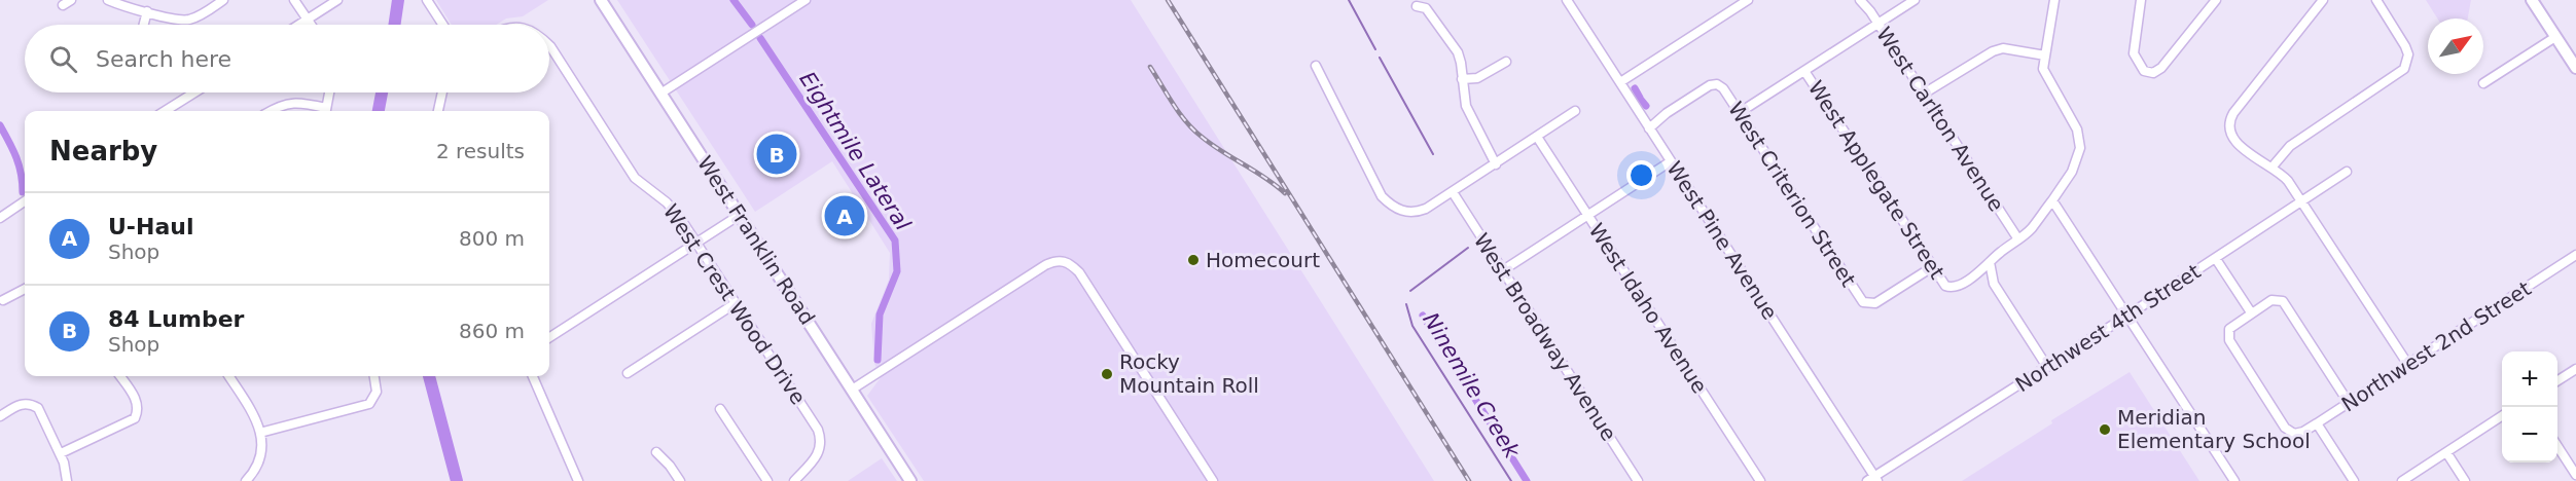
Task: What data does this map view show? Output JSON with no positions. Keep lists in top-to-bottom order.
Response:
{
  "streets": {
    "main road": ["West Franklin Road"],
    "street": [
      "West Carlton Avenue",
      "West Applegate Street",
      "West Criterion Street",
      "West Pine Avenue",
      "West Crest Wood Drive",
      "West Idaho Avenue",
      "Northwest 4th Street",
      "West Broadway Avenue",
      "Northwest 2nd Street"
    ]
  },
  "crossings": [
    ["West Applegate Street", "West Criterion Street"],
    ["West Criterion Street", "West Pine Avenue"],
    ["West Pine Avenue", "Northwest 4th Street"]
  ],
  "water": ["Eightmile Lateral", "Ninemile Creek"],
  "places": ["Homecourt", "Rocky Mountain Roll", "Meridian Elementary School"],
  "north": "top right",
  "page": {
    "search": "Search here",
    "heading": ["Nearby", "2 results"],
    "pins": ["B", "A"],
    "list": [
      {
        "mark": "A",
        "name": "U-Haul",
        "note": "Shop",
        "value": "800 m"
      },
      {
        "mark": "B",
        "name": "84 Lumber",
        "note": "Shop",
        "value": "860 m"
      }
    ],
    "map_buttons": ["+", "−"]
  }
}
